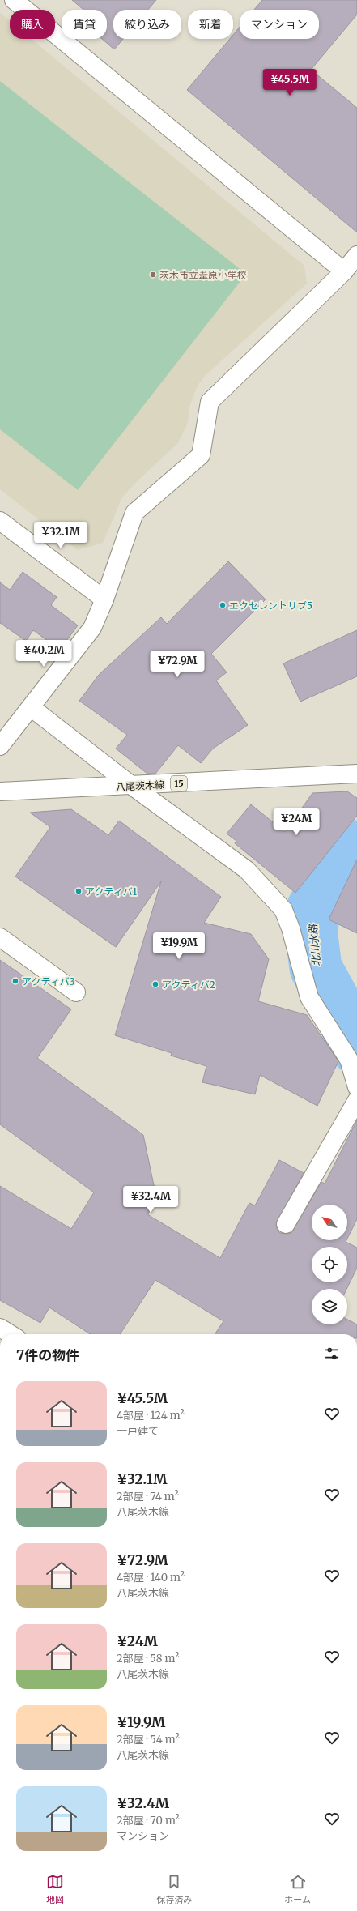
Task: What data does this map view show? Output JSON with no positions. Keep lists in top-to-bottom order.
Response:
{
  "streets": {
    "street": ["15", "八尾茨木線"]
  },
  "water": ["北川水路"],
  "places": [
    "茨木市立葦原小学校",
    "エクセレントリブ5",
    "アクティバ1",
    "アクティバ3",
    "アクティバ2"
  ],
  "north": "top left",
  "page": {
    "chip": [
      "購入",
      "賃貸",
      "絞り込み",
      "新着",
      "マンション"
    ],
    "price": [
      "¥45.5M",
      "¥32.1M",
      "¥40.2M",
      "¥72.9M",
      "¥24M",
      "¥19.9M",
      "¥32.4M"
    ],
    "heading": "7件の物件",
    "list": [
      {
        "name": "¥45.5M",
        "note": "4部屋 · 124 m² · 一戸建て"
      },
      {
        "name": "¥32.1M",
        "note": "2部屋 · 74 m² · 八尾茨木線"
      },
      {
        "name": "¥72.9M",
        "note": "4部屋 · 140 m² · 八尾茨木線"
      },
      {
        "name": "¥24M",
        "note": "2部屋 · 58 m² · 八尾茨木線"
      },
      {
        "name": "¥19.9M",
        "note": "2部屋 · 54 m² · 八尾茨木線"
      },
      {
        "name": "¥32.4M",
        "note": "2部屋 · 70 m² · マンション"
      }
    ],
    "tabs": ["地図", "保存済み", "ホーム"]
  }
}
